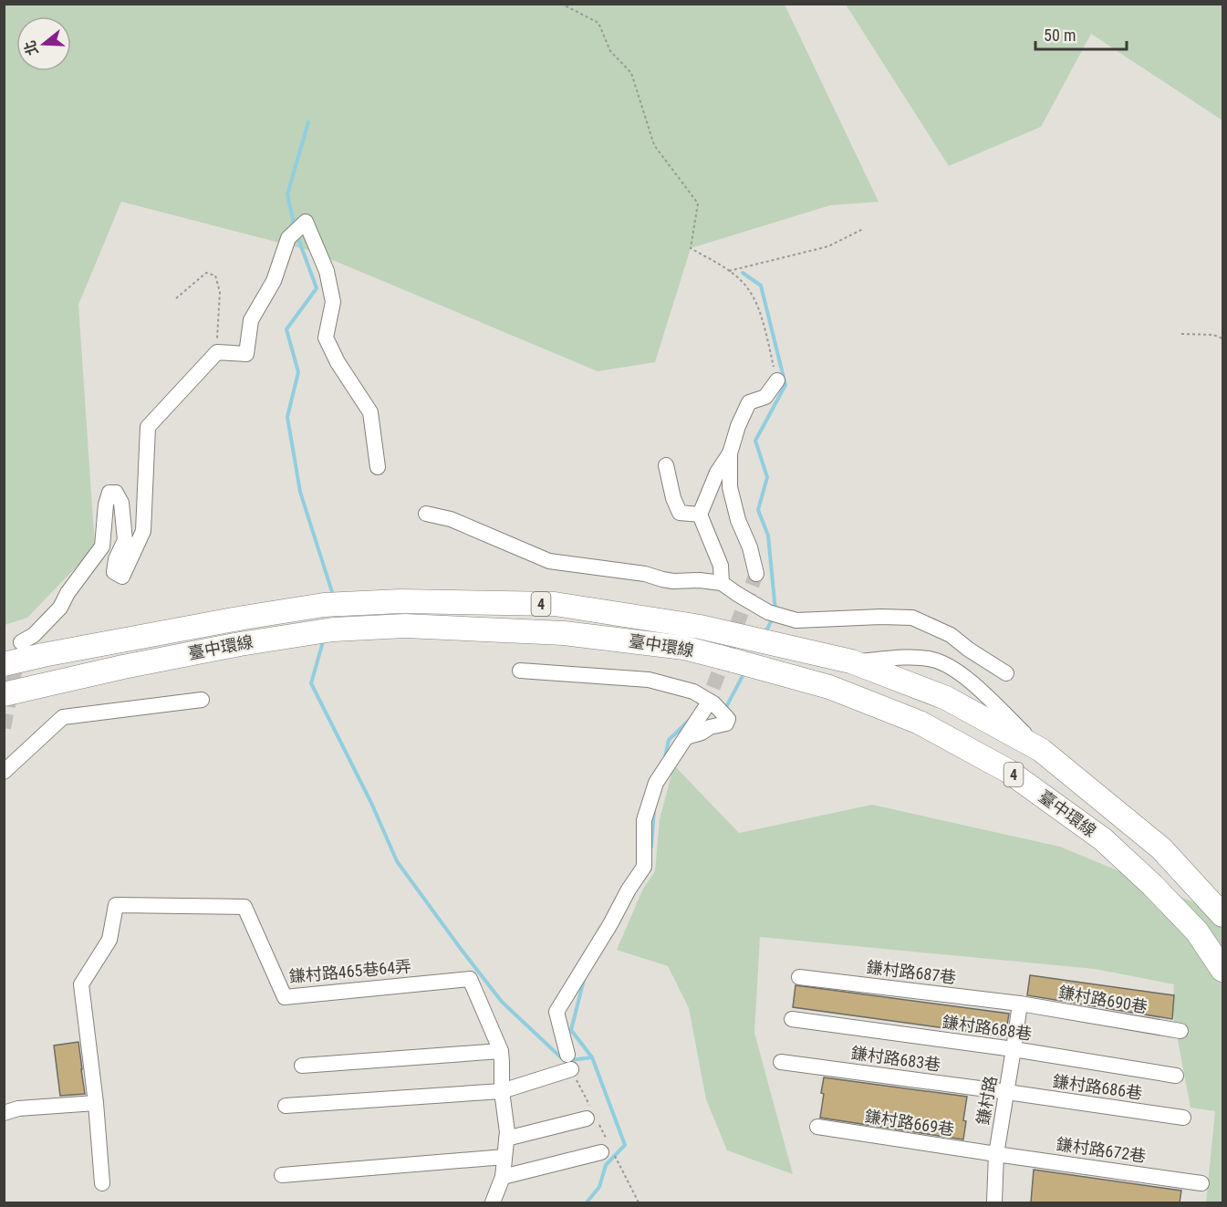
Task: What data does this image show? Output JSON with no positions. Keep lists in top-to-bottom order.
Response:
{
  "streets": {
    "highway": ["4", "臺中環線"],
    "street": [
      "鎌村路465巷64弄",
      "鎌村路687巷",
      "鎌村路690巷",
      "鎌村路688巷",
      "鎌村路683巷",
      "鎌村路686巷",
      "鎌村路",
      "鎌村路669巷",
      "鎌村路672巷"
    ]
  },
  "crossings": [
    ["鎌村路687巷", "鎌村路690巷"],
    ["鎌村路687巷", "鎌村路"],
    ["鎌村路690巷", "鎌村路"],
    ["鎌村路688巷", "鎌村路"],
    ["鎌村路683巷", "鎌村路686巷"],
    ["鎌村路683巷", "鎌村路"],
    ["鎌村路686巷", "鎌村路"],
    ["鎌村路", "鎌村路669巷"],
    ["鎌村路", "鎌村路672巷"],
    ["鎌村路669巷", "鎌村路672巷"]
  ],
  "scale_bar": "50 m",
  "north": "left"
}
